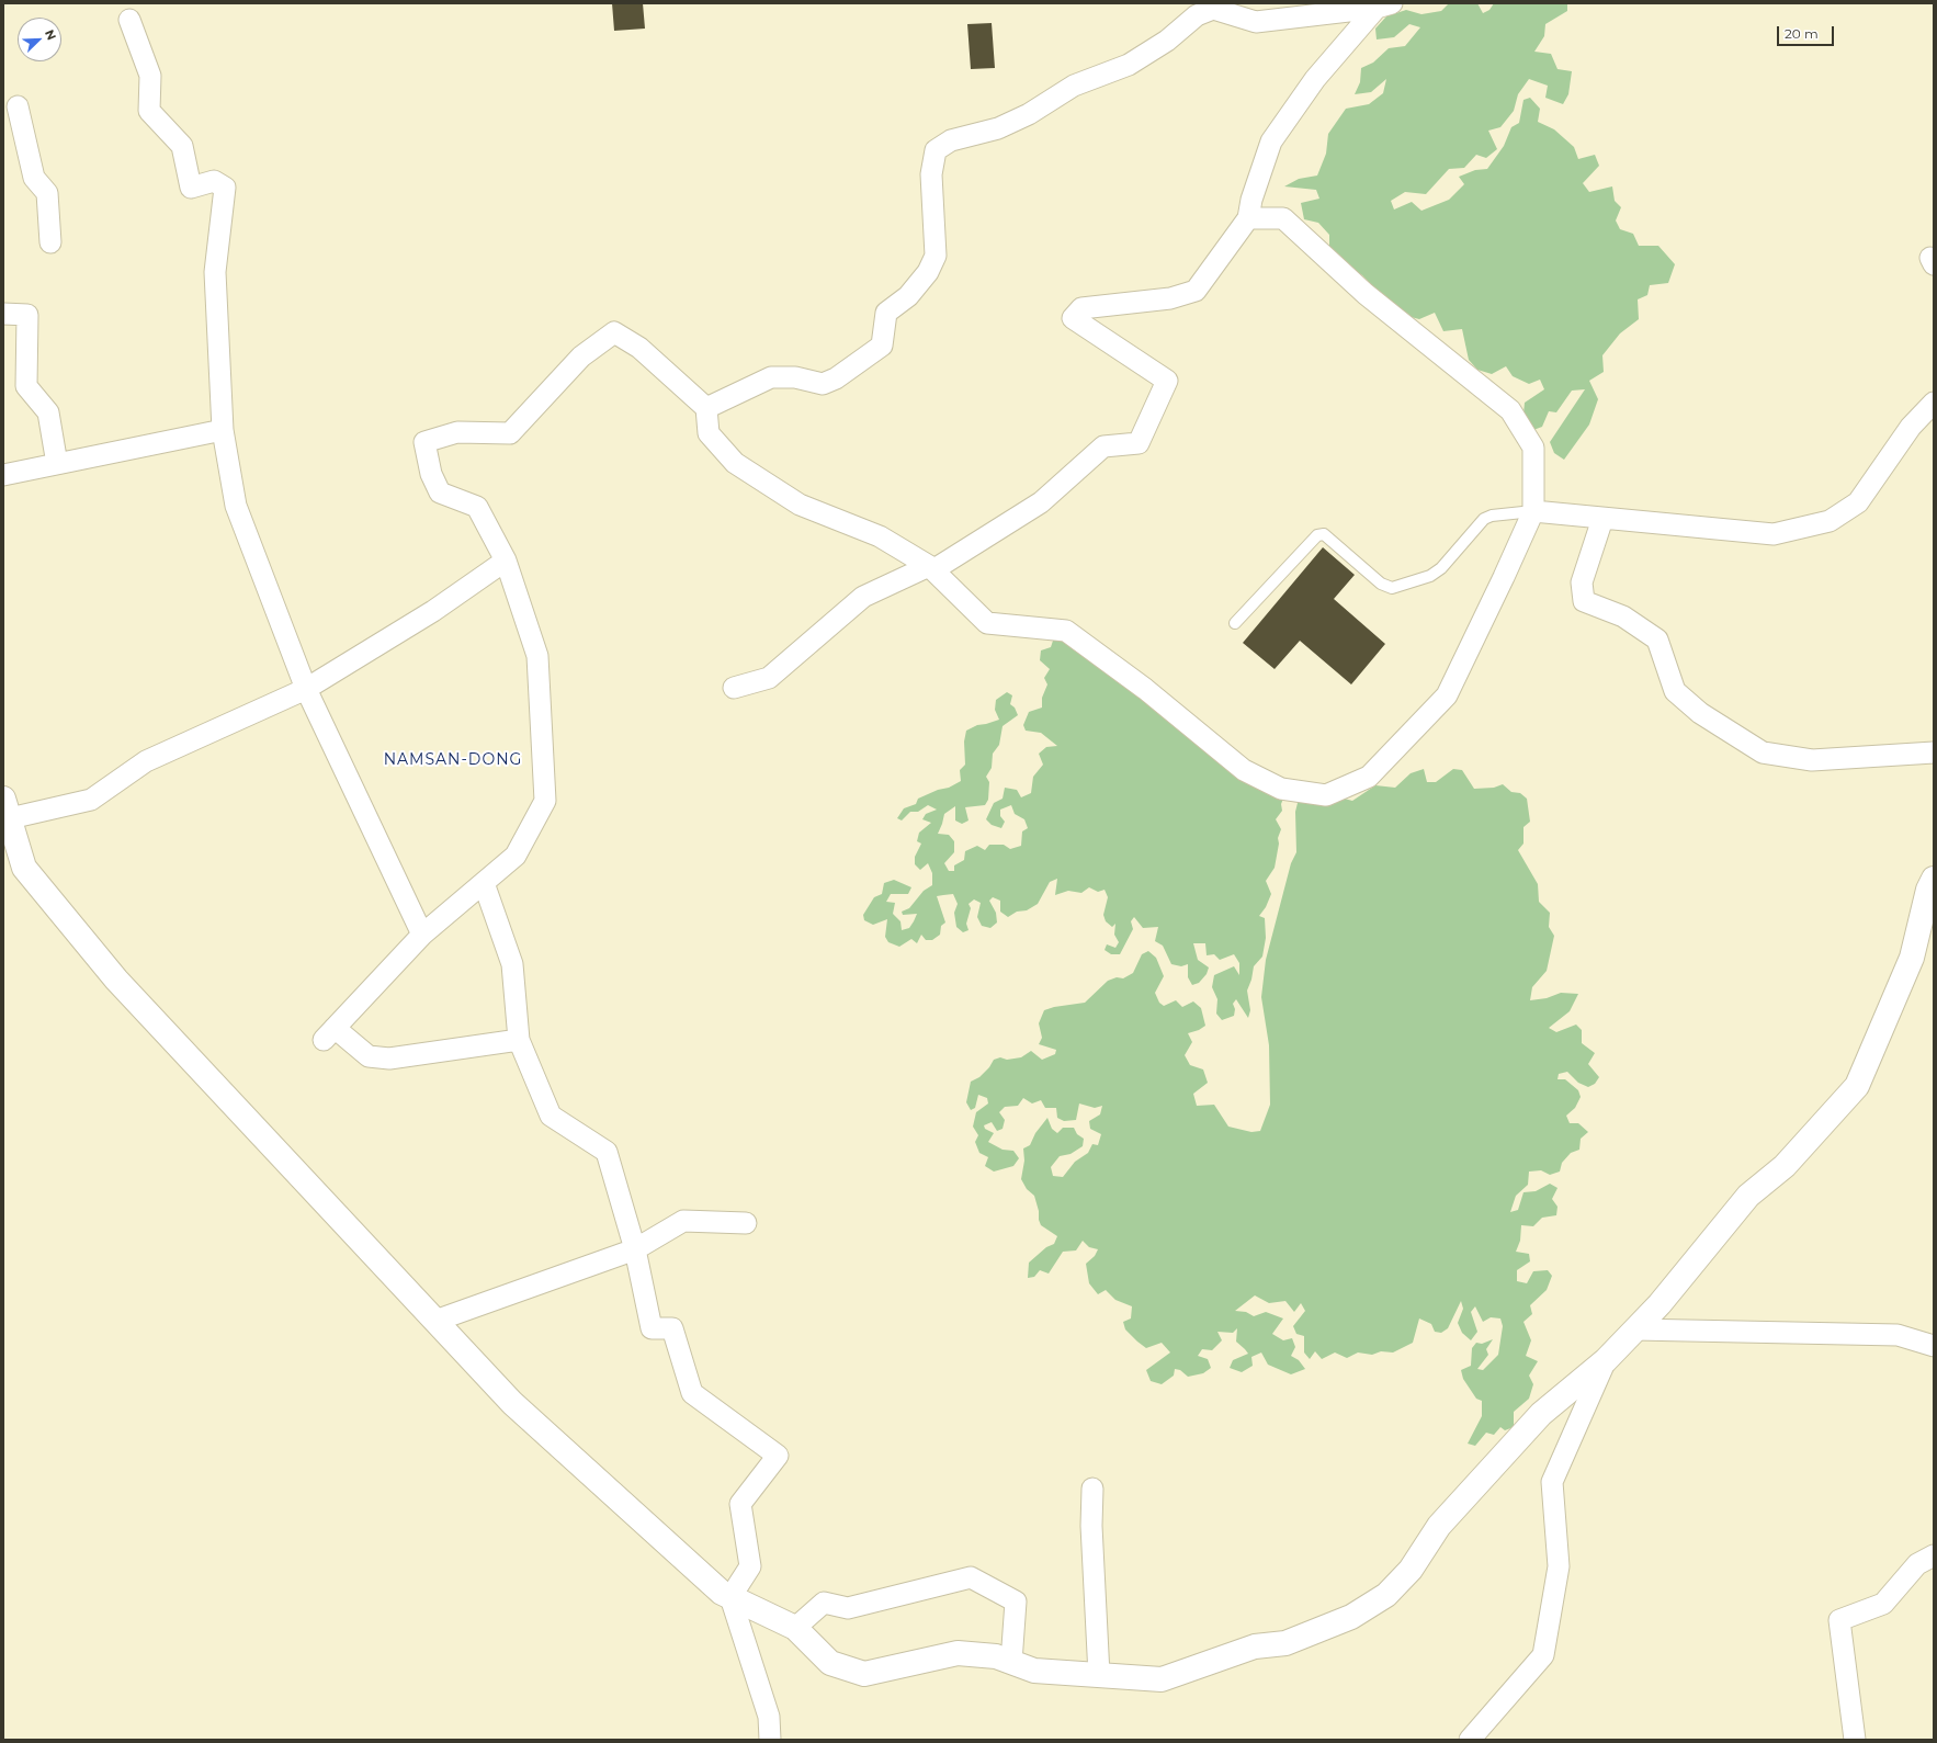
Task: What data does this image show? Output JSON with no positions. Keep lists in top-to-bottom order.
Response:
{
  "districts": ["NAMSAN-DONG"],
  "scale_bar": "20 m",
  "north": "top right"
}
